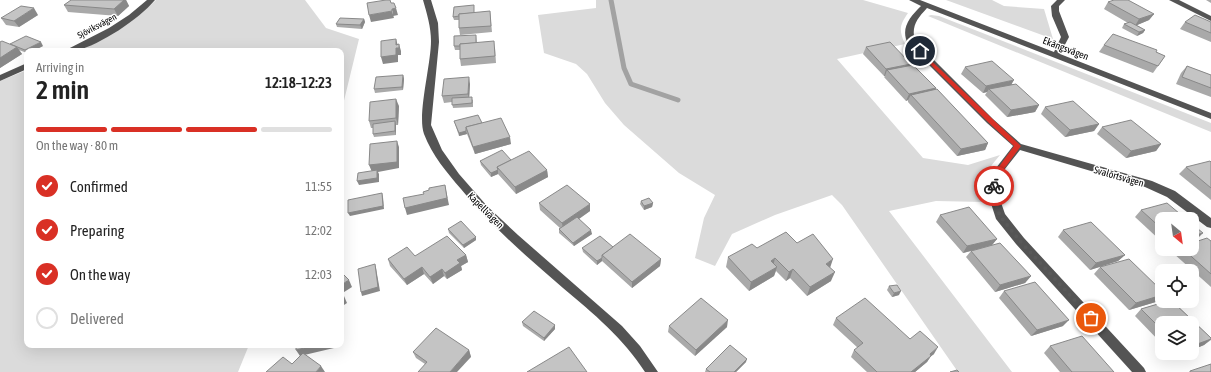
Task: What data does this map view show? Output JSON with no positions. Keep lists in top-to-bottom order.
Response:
{
  "streets": {
    "street": [
      "Sjöviksvägen",
      "Ekängsvägen",
      "Svalörtsvägen",
      "Kapellvägen"
    ]
  },
  "north": "bottom right",
  "page": {
    "heading": ["2 min", "Arriving in", "12:18–12:23"],
    "bar": "On the way · 80 m",
    "list": [
      ["Confirmed", "11:55"],
      ["Preparing", "12:02"],
      ["On the way", "12:03"],
      "Delivered"
    ]
  }
}
